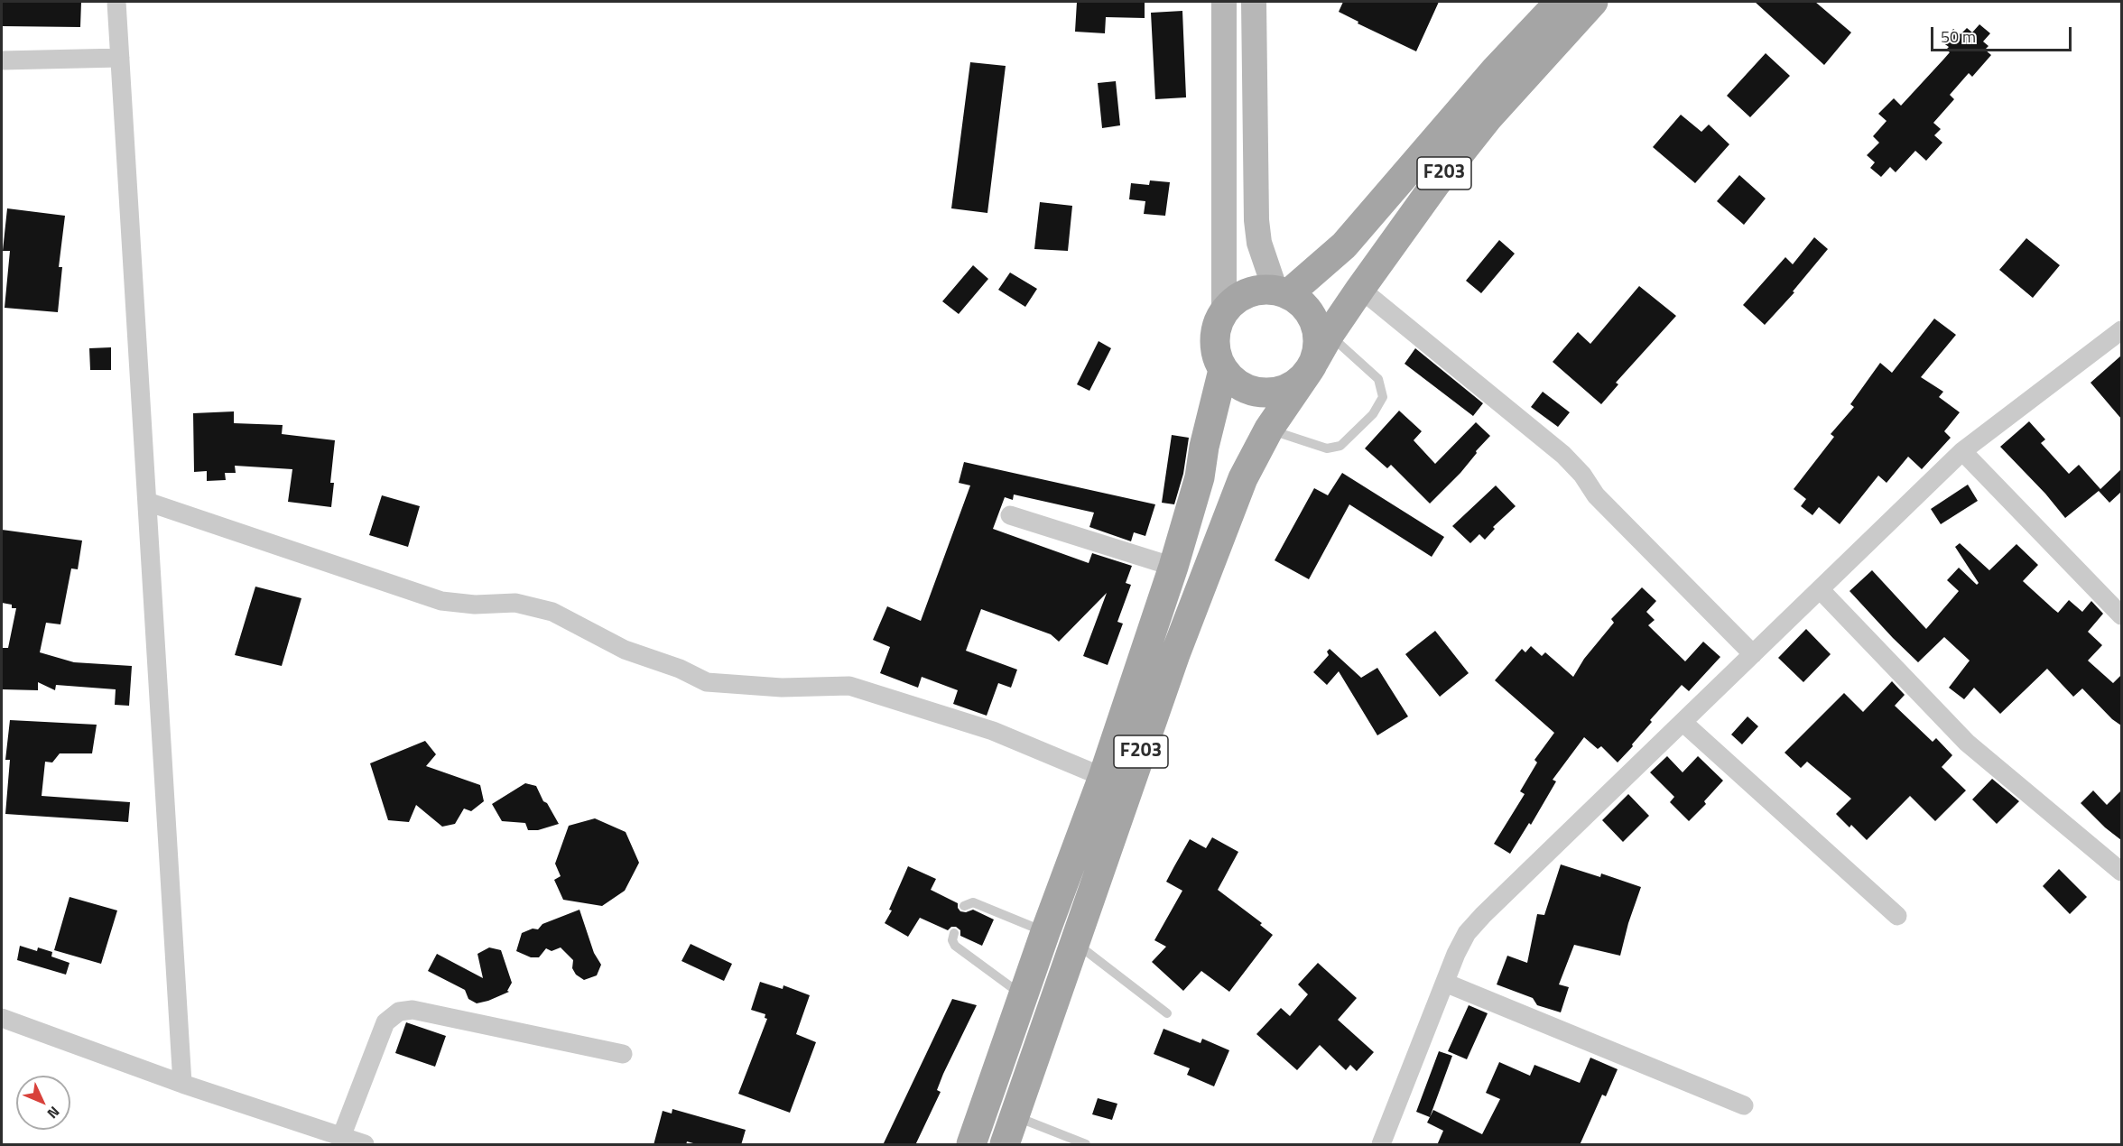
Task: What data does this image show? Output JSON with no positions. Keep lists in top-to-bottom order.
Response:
{
  "streets": {
    "main road": ["F203"]
  },
  "scale_bar": "50 m",
  "north": "bottom right"
}
